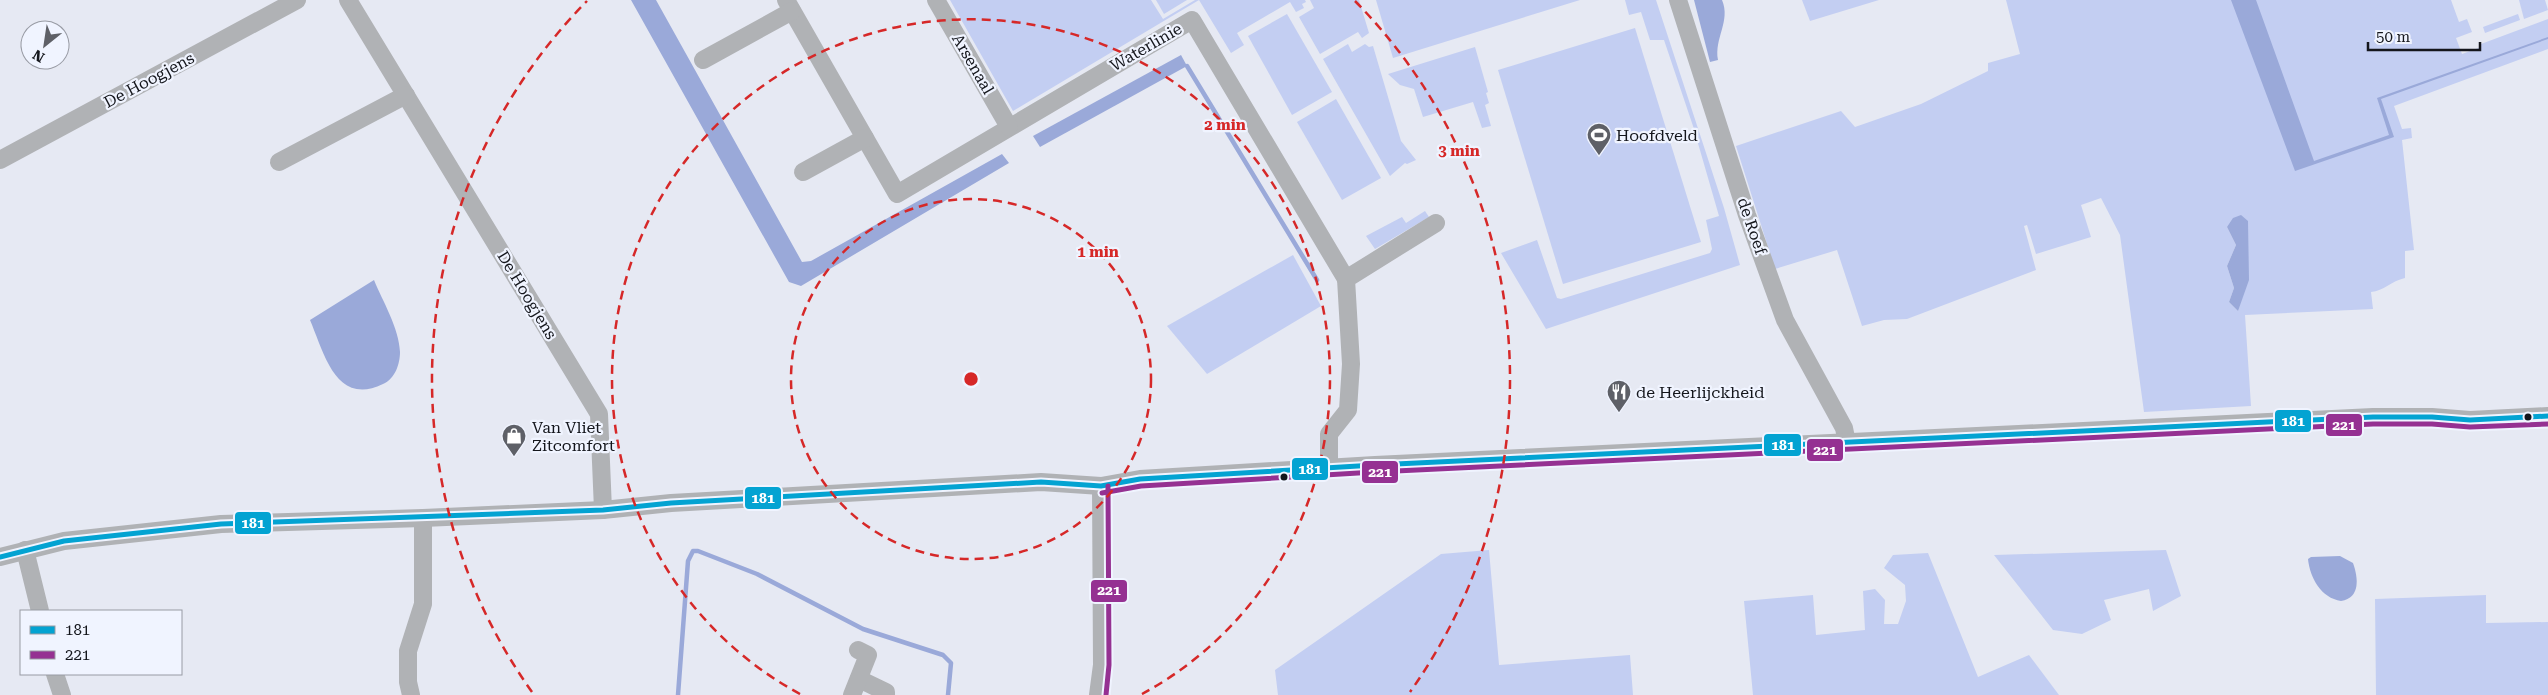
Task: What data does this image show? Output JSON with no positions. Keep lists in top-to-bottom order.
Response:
{
  "streets": {
    "street": [
      "Waterlinie",
      "Arsenaal",
      "De Hoogjens",
      "de Roef"
    ]
  },
  "crossings": [
    ["Waterlinie", "Arsenaal"]
  ],
  "places": {
    "sports": ["Hoofdveld"],
    "restaurant": ["de Heerlijckheid"],
    "shop": ["Van Vliet Zitcomfort"]
  },
  "lines": ["transit line 181", "transit line 221"],
  "legend": ["181", "221"],
  "scale_bar": "50 m",
  "north": "bottom left",
  "rings": ["2 min", "3 min", "1 min"]
}
